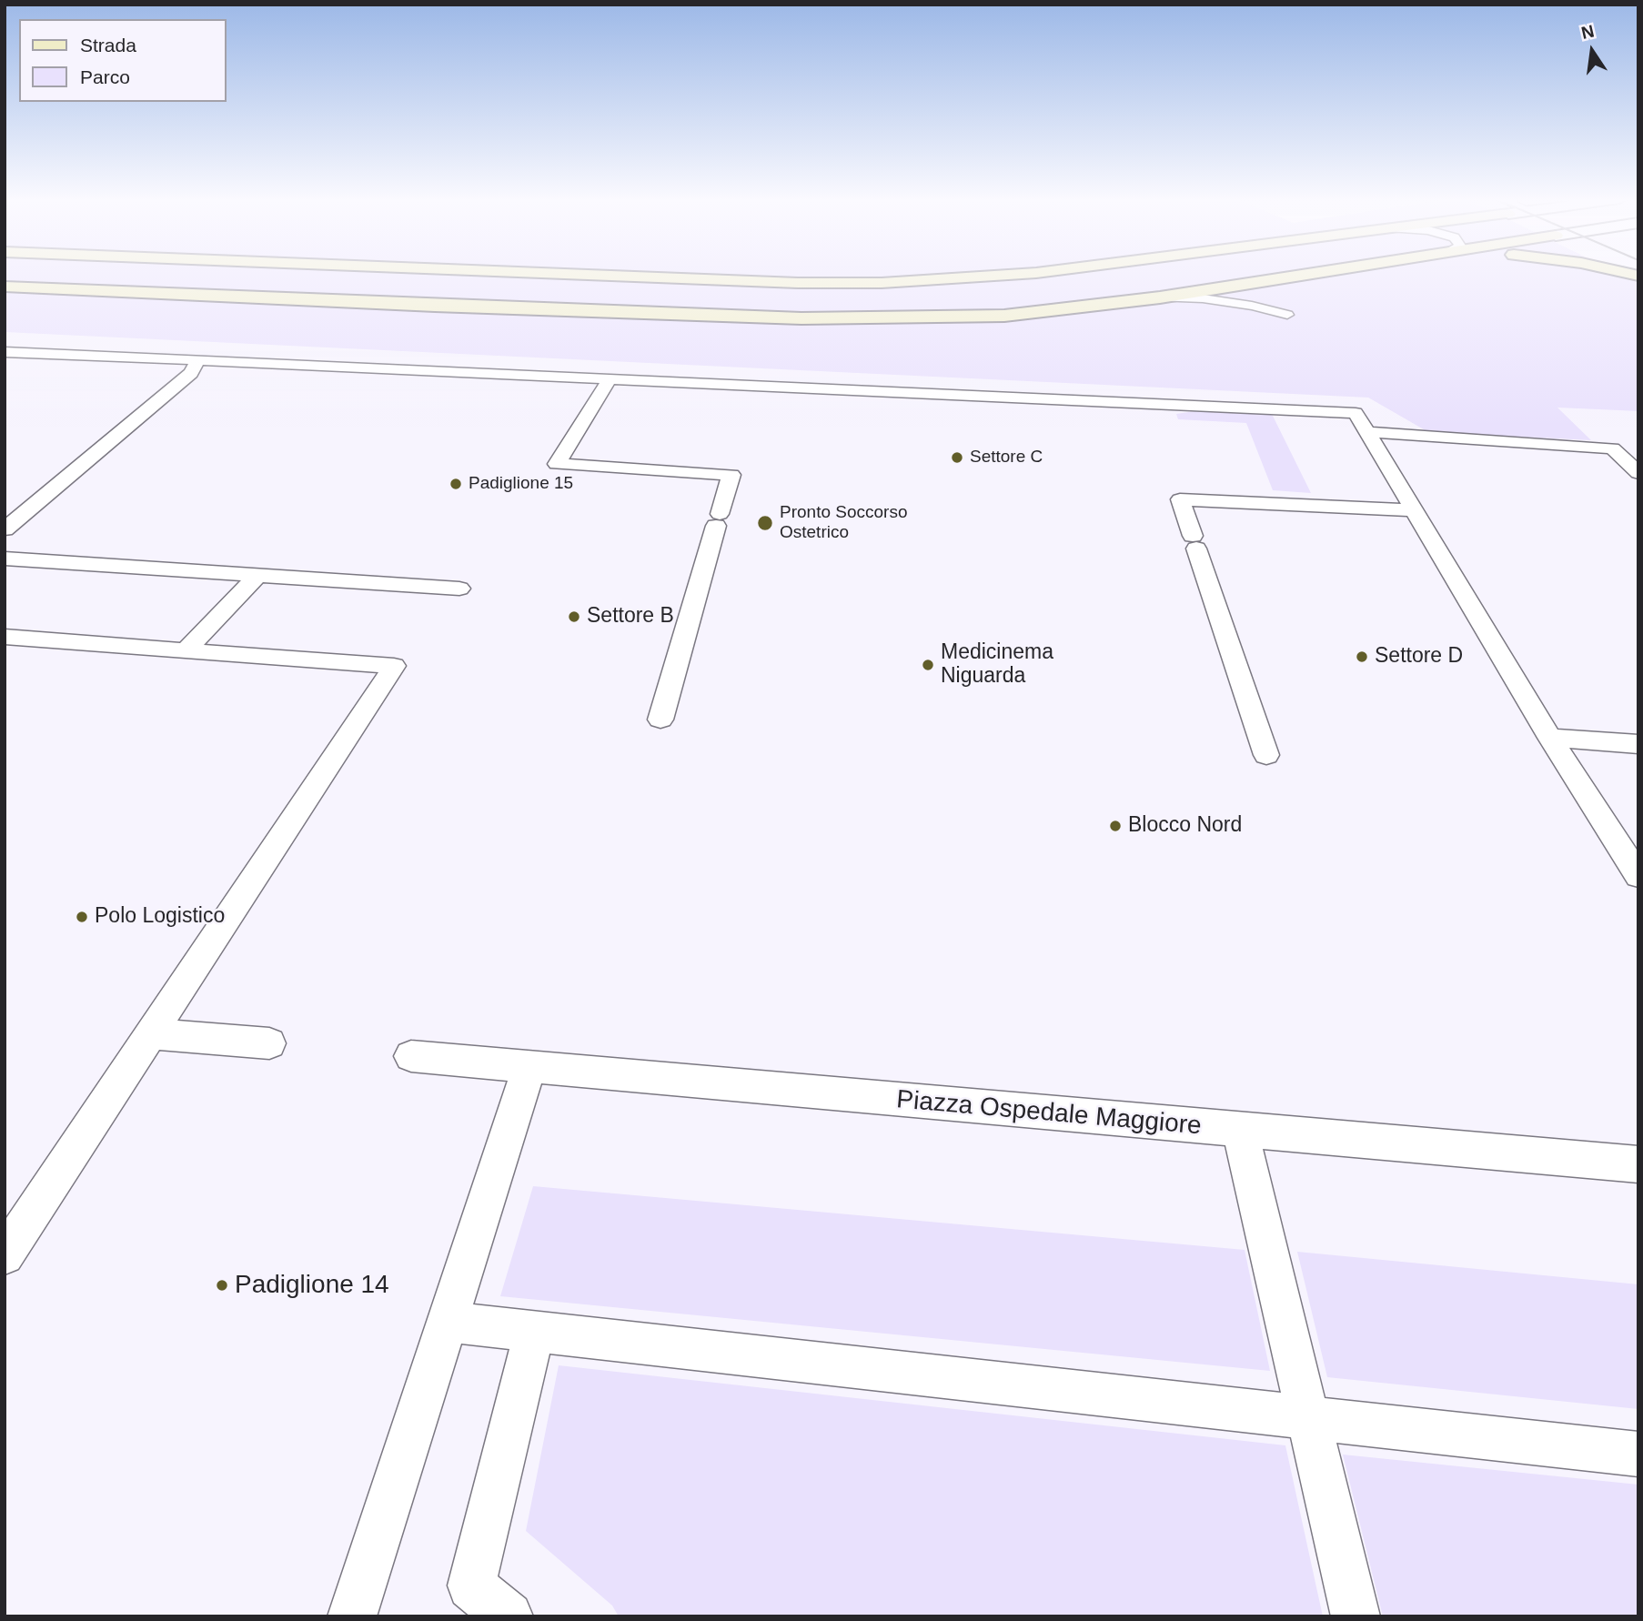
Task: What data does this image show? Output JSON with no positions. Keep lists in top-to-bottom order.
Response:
{
  "streets": {
    "lane": ["Piazza Ospedale Maggiore"]
  },
  "places": [
    "Settore C",
    "Padiglione 15",
    "Pronto Soccorso Ostetrico",
    "Settore B",
    "Settore D",
    "Medicinema Niguarda",
    "Blocco Nord",
    "Polo Logistico",
    "Padiglione 14"
  ],
  "legend": ["Strada", "Parco"],
  "north": "top"
}
